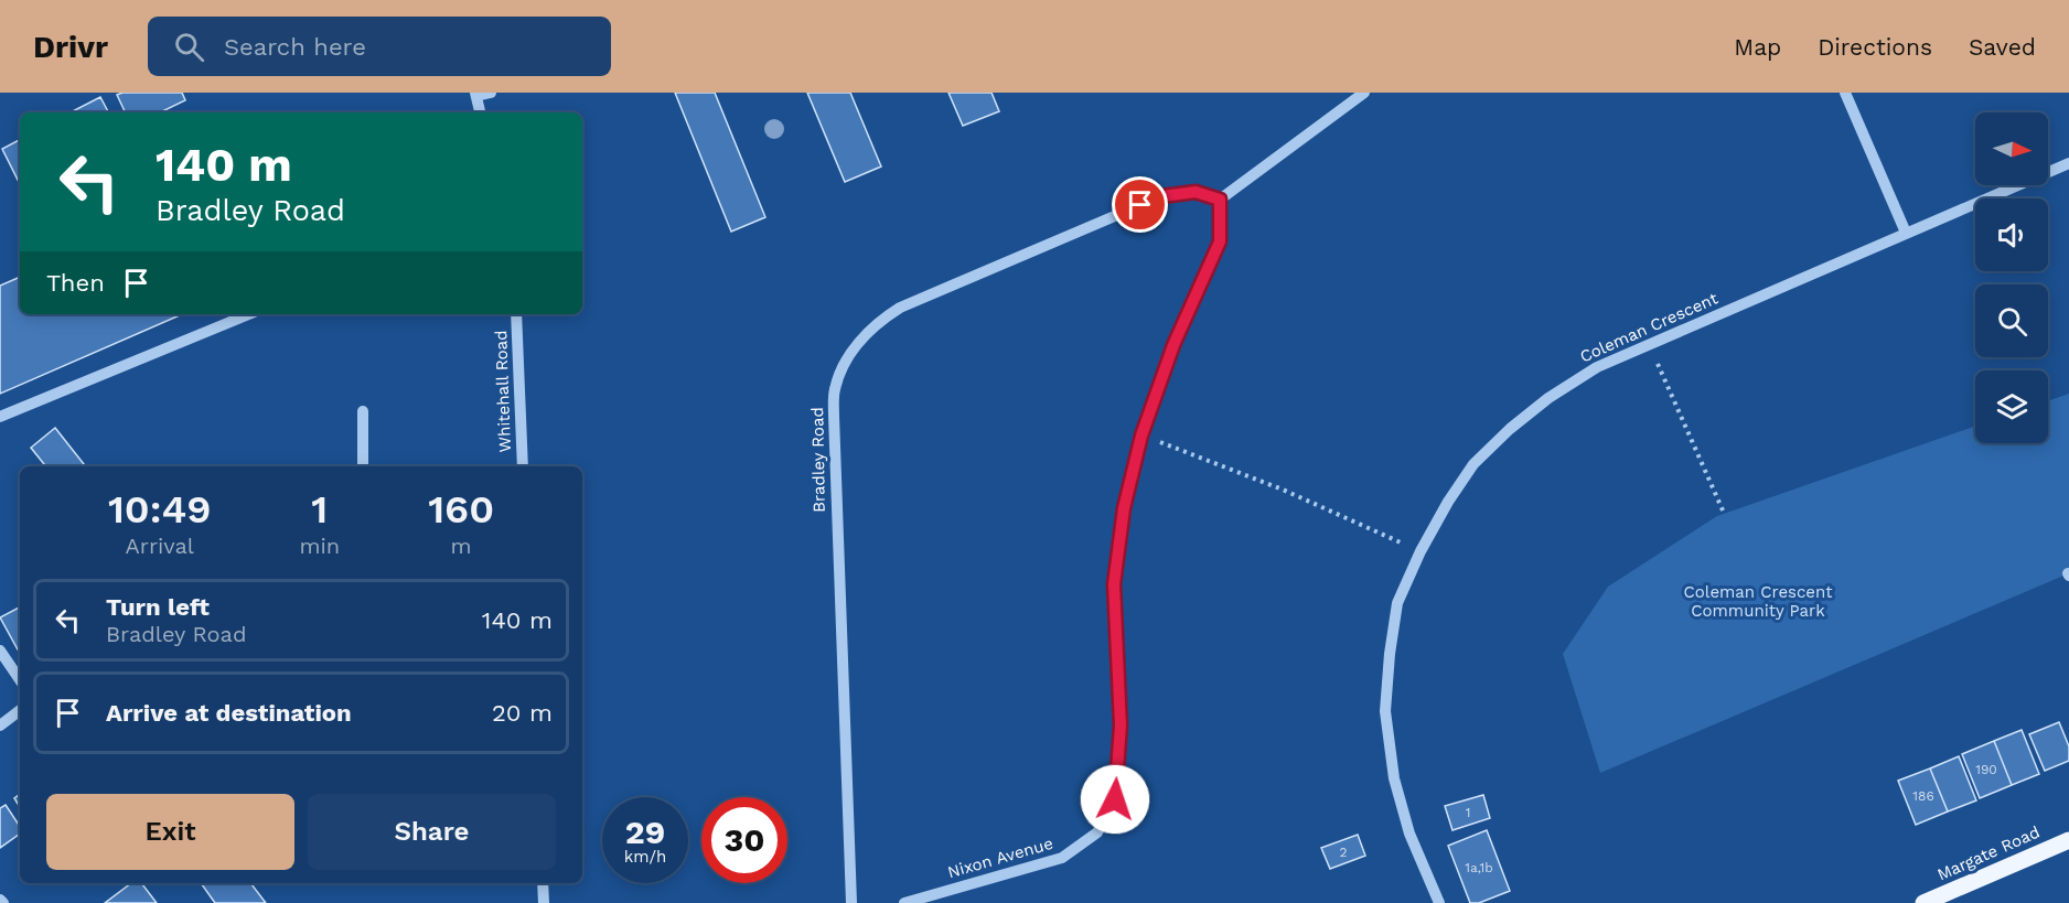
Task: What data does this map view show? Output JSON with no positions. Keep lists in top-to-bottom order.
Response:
{
  "streets": {
    "main road": ["Margate Road"],
    "street": [
      "Coleman Crescent",
      "Whitehall Road",
      "Bradley Road",
      "Nixon Avenue"
    ]
  },
  "crossings": [
    ["Bradley Road", "Nixon Avenue"]
  ],
  "parks": ["Coleman Crescent Community Park"],
  "house_numbers": [
    "190",
    "186",
    "1",
    "2",
    "1a,1b"
  ],
  "north": "right",
  "page": {
    "header": "Drivr",
    "search": "Search here",
    "nav": ["Map", "Directions", "Saved"],
    "turn": ["140 m", "Bradley Road"],
    "then": "Then",
    "eta": [
      "10:49",
      "Arrival",
      "1",
      "min",
      "160",
      "m"
    ],
    "list": [
      {
        "name": "Turn left",
        "note": "Bradley Road",
        "value": "140 m"
      },
      {
        "name": "Arrive at destination",
        "value": "20 m"
      }
    ],
    "buttons": ["Exit", "Share"],
    "speed": "29 km/h",
    "limit": "30"
  }
}
